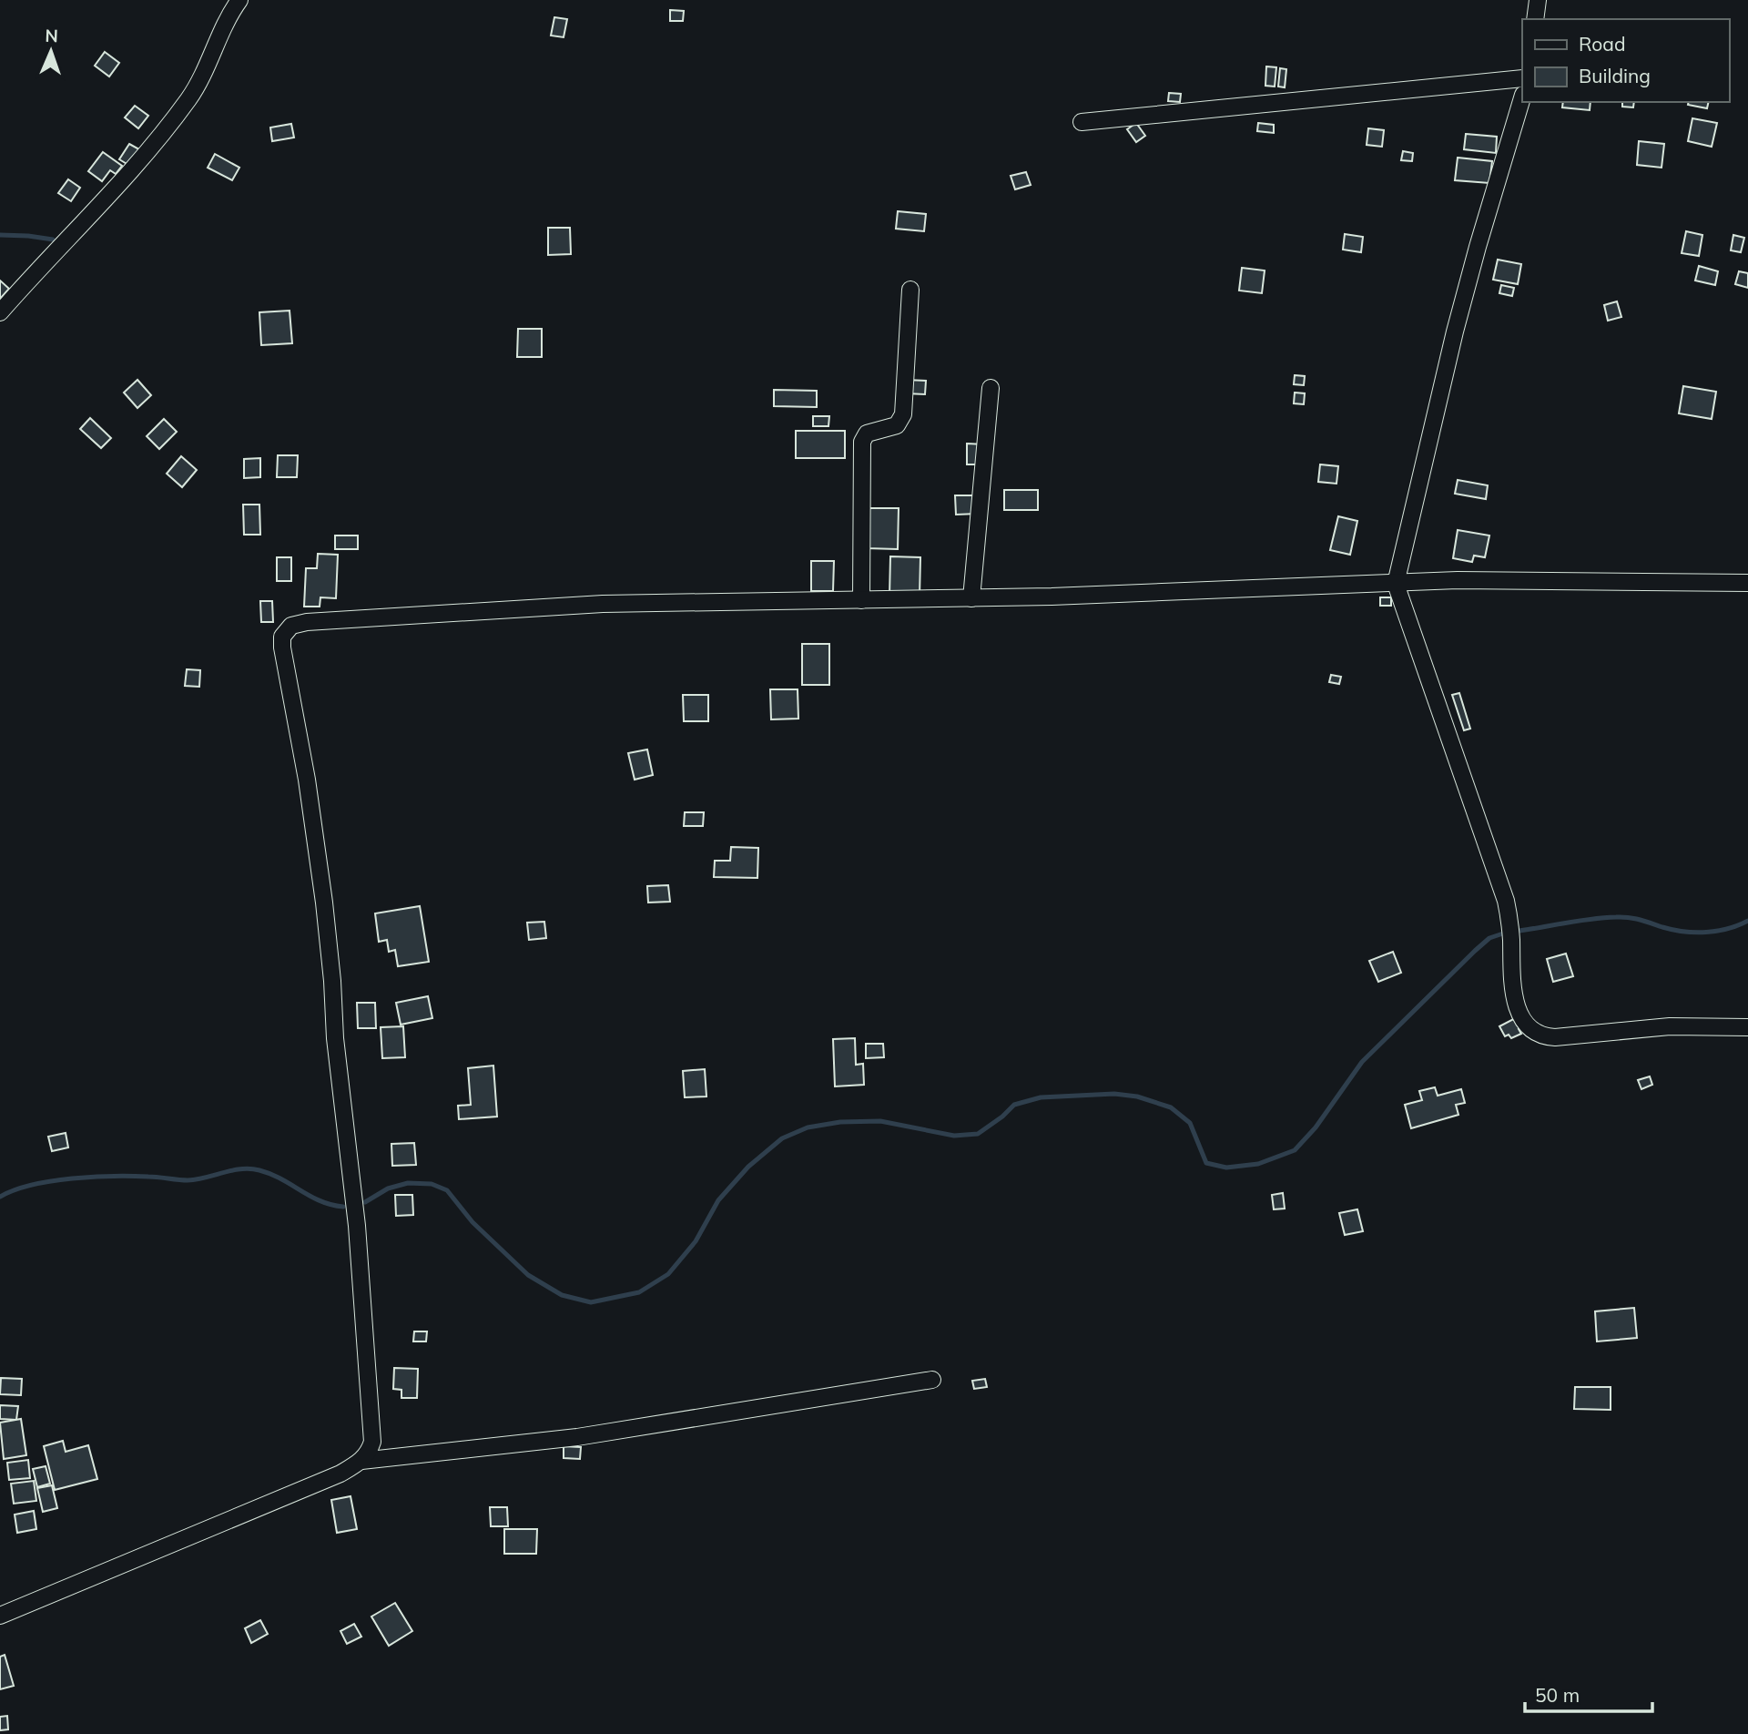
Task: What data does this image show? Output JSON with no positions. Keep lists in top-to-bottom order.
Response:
{
  "legend": ["Road", "Building"],
  "scale_bar": "50 m",
  "north": "top"
}
